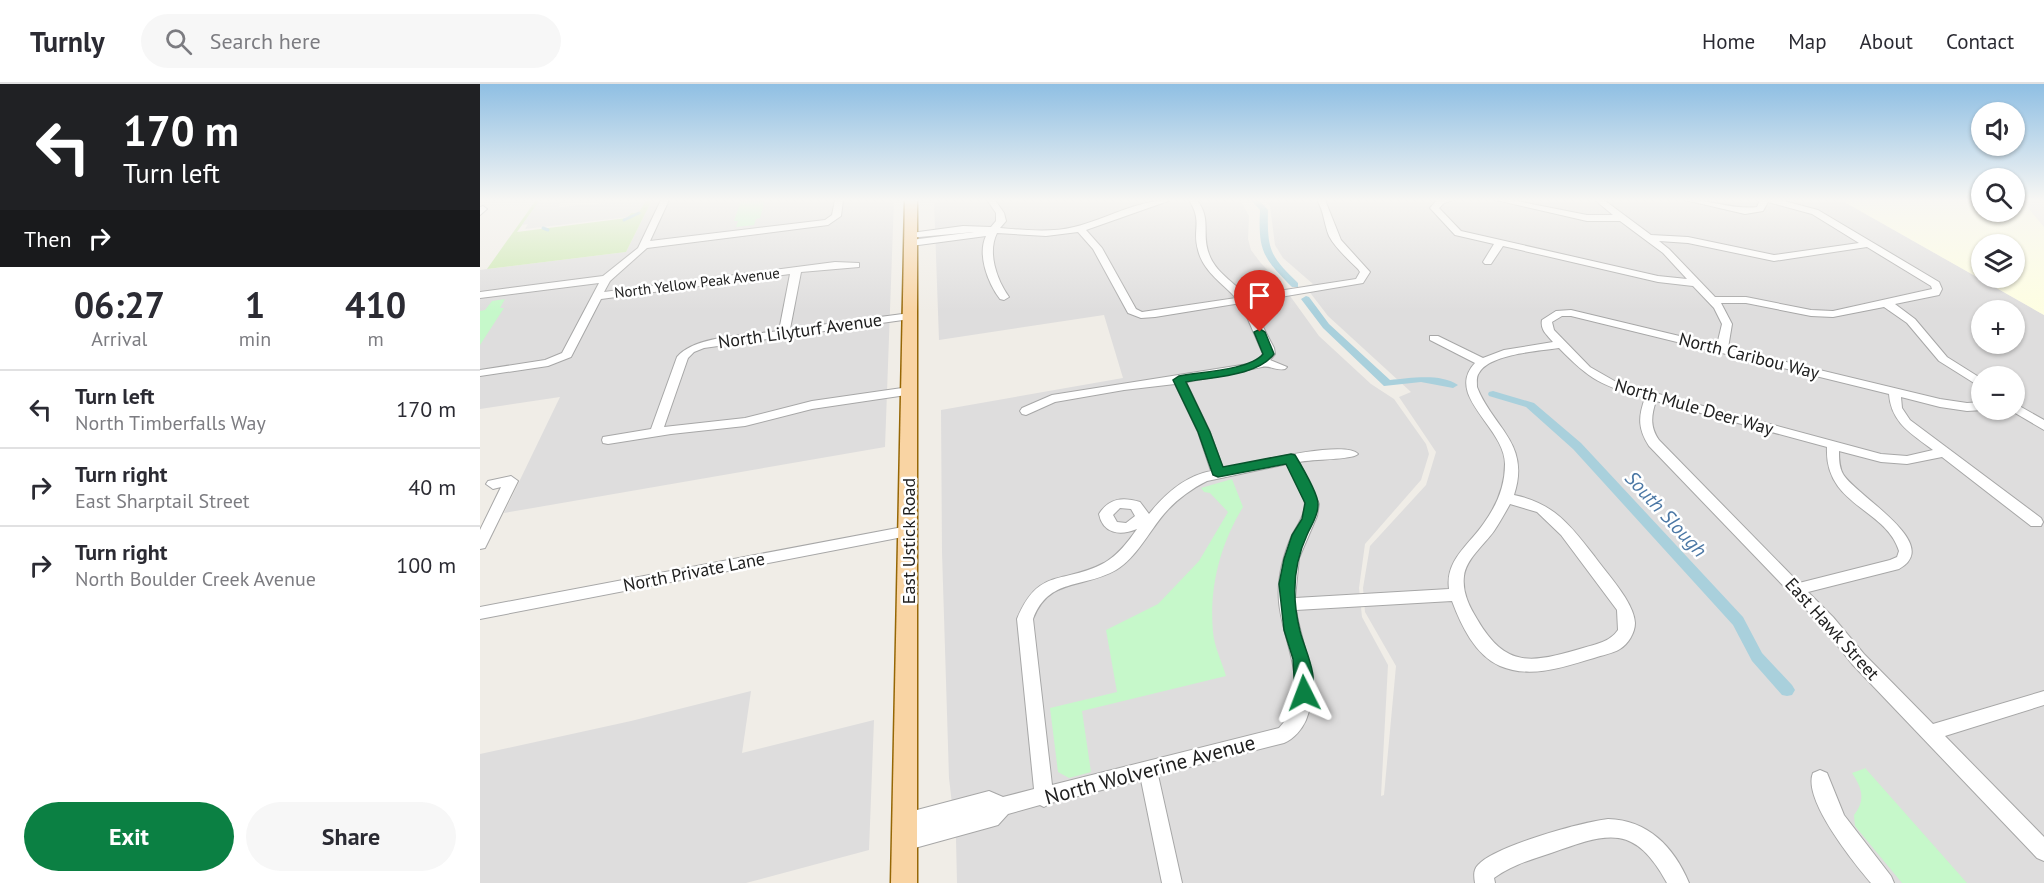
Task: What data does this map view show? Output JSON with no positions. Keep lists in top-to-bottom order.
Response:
{
  "streets": {
    "main road": ["East Ustick Road"],
    "street": [
      "North Yellow Peak Avenue",
      "North Lilyturf Avenue",
      "North Caribou Way",
      "North Mule Deer Way",
      "North Private Lane",
      "East Hawk Street",
      "North Wolverine Avenue"
    ]
  },
  "crossings": [
    ["North Lilyturf Avenue", "East Ustick Road"],
    ["North Caribou Way", "North Mule Deer Way"],
    ["North Mule Deer Way", "East Hawk Street"],
    ["East Ustick Road", "North Private Lane"],
    ["East Ustick Road", "North Wolverine Avenue"]
  ],
  "water": ["South Slough"],
  "page": {
    "header": "Turnly",
    "search": "Search here",
    "nav": [
      "Home",
      "Map",
      "About",
      "Contact"
    ],
    "turn": ["170 m", "Turn left"],
    "map_buttons": ["+", "−"],
    "then": "Then",
    "eta": [
      "06:27",
      "Arrival",
      "1",
      "min",
      "410",
      "m"
    ],
    "list": [
      {
        "name": "Turn left",
        "note": "North Timberfalls Way",
        "value": "170 m"
      },
      {
        "name": "Turn right",
        "note": "East Sharptail Street",
        "value": "40 m"
      },
      {
        "name": "Turn right",
        "note": "North Boulder Creek Avenue",
        "value": "100 m"
      }
    ],
    "buttons": ["Exit", "Share"]
  }
}
